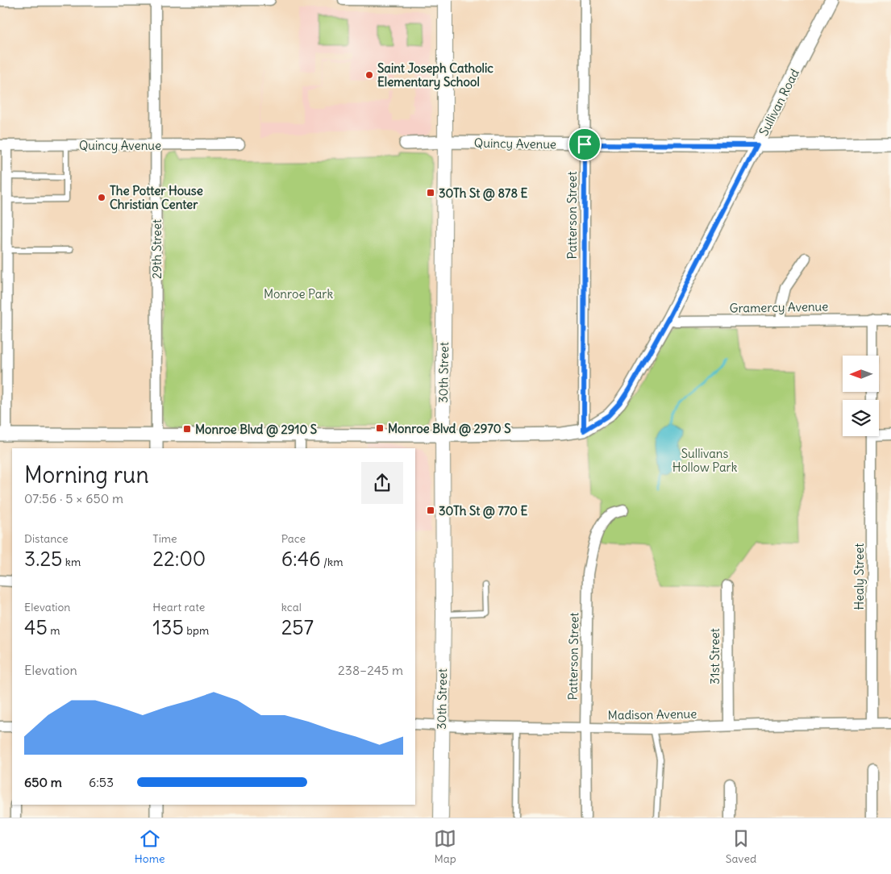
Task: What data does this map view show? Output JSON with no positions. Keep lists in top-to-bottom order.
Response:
{
  "streets": {
    "main road": ["30th Street"],
    "street": [
      "Sullivan Road",
      "Quincy Avenue",
      "Patterson Street",
      "29th Street",
      "Gramercy Avenue",
      "Healy Street",
      "31st Street",
      "Madison Avenue"
    ]
  },
  "crossings": [
    ["Sullivan Road", "Quincy Avenue"],
    ["Sullivan Road", "Patterson Street"],
    ["Sullivan Road", "Gramercy Avenue"],
    ["Quincy Avenue", "Patterson Street"],
    ["Quincy Avenue", "29th Street"],
    ["Quincy Avenue", "30th Street"],
    ["Patterson Street", "Madison Avenue"],
    ["30th Street", "Madison Avenue"],
    ["Healy Street", "Madison Avenue"],
    ["31st Street", "Madison Avenue"]
  ],
  "parks": ["Monroe Park", "Sullivans Hollow Park"],
  "places": {
    "other": ["Saint Joseph Catholic Elementary School", "The Potter House Christian Center"],
    "transit": [
      "30Th St @ 878 E",
      "Monroe Blvd @ 2970 S",
      "Monroe Blvd @ 2910 S",
      "30Th St @ 770 E"
    ]
  },
  "north": "left",
  "page": {
    "heading": ["Morning run", "07:56 · 5 × 650 m"],
    "stats": [
      ["Distance", "3.25 km"],
      ["Time", "22:00"],
      ["Pace", "6:46 /km"],
      ["Elevation", "45 m"],
      ["Heart rate", "135 bpm"],
      ["kcal", "257"]
    ],
    "chart": ["Elevation", "238–245 m"],
    "list": [
      {
        "name": "650 m",
        "note": "6:53"
      }
    ],
    "tabs": ["Home", "Map", "Saved"]
  }
}
